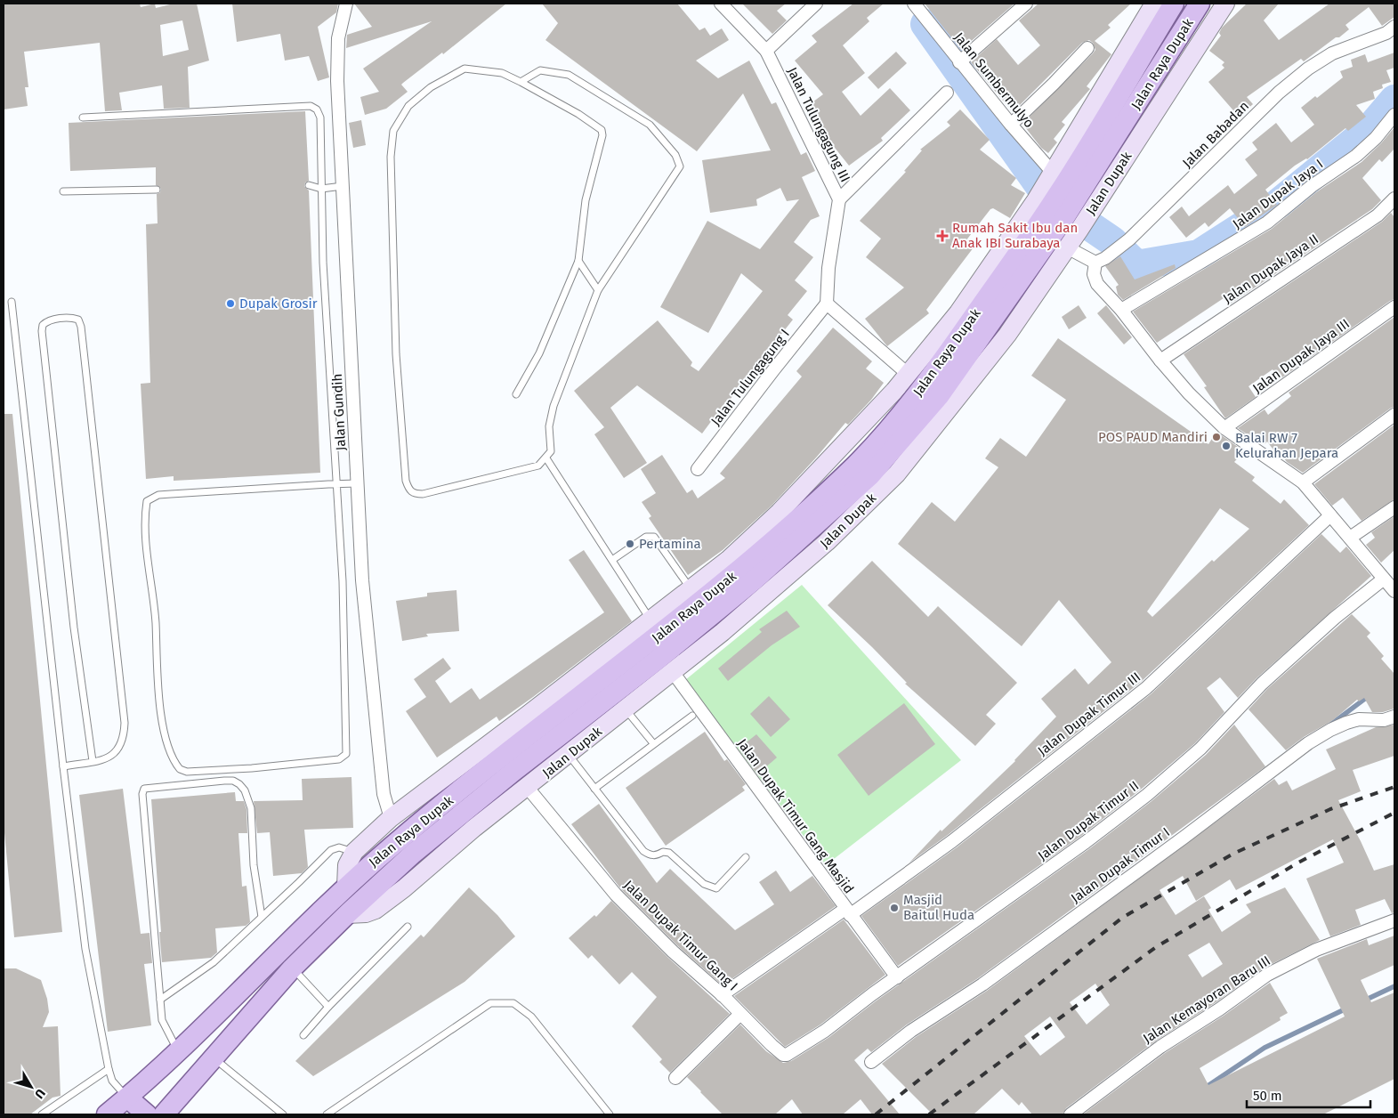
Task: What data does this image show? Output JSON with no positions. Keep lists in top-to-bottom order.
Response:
{
  "streets": {
    "main road": ["Jalan Raya Dupak", "Jalan Dupak"],
    "street": [
      "Jalan Sumbermulyo",
      "Jalan Tulungagung III",
      "Jalan Babadan",
      "Jalan Dupak Jaya I",
      "Jalan Dupak Jaya II",
      "Jalan Dupak Jaya III",
      "Jalan Tulungagung I",
      "Jalan Gundih",
      "Jalan Dupak Timur III",
      "Jalan Dupak Timur Gang Masjid",
      "Jalan Dupak Timur II",
      "Jalan Dupak Timur I",
      "Jalan Dupak Timur Gang I",
      "Jalan Kemayoran Baru III"
    ]
  },
  "crossings": [
    ["Jalan Raya Dupak", "Jalan Sumbermulyo"],
    ["Jalan Raya Dupak", "Jalan Dupak"],
    ["Jalan Sumbermulyo", "Jalan Dupak"],
    ["Jalan Tulungagung III", "Jalan Tulungagung I"],
    ["Jalan Dupak", "Jalan Gundih"],
    ["Jalan Dupak", "Jalan Dupak Timur Gang Masjid"],
    ["Jalan Dupak", "Jalan Dupak Timur Gang I"],
    ["Jalan Dupak Timur III", "Jalan Dupak Timur Gang Masjid"],
    ["Jalan Dupak Timur III", "Jalan Dupak Timur Gang I"],
    ["Jalan Dupak Timur Gang Masjid", "Jalan Dupak Timur II"],
    ["Jalan Dupak Timur II", "Jalan Dupak Timur Gang I"]
  ],
  "places": {
    "health": ["Rumah Sakit Ibu dan Anak IBI Surabaya"],
    "other": [
      "Dupak Grosir",
      "POS PAUD Mandiri",
      "Balai RW 7 Kelurahan Jepara",
      "Pertamina",
      "Masjid Baitul Huda"
    ]
  },
  "scale_bar": "50 m",
  "north": "bottom right"
}
